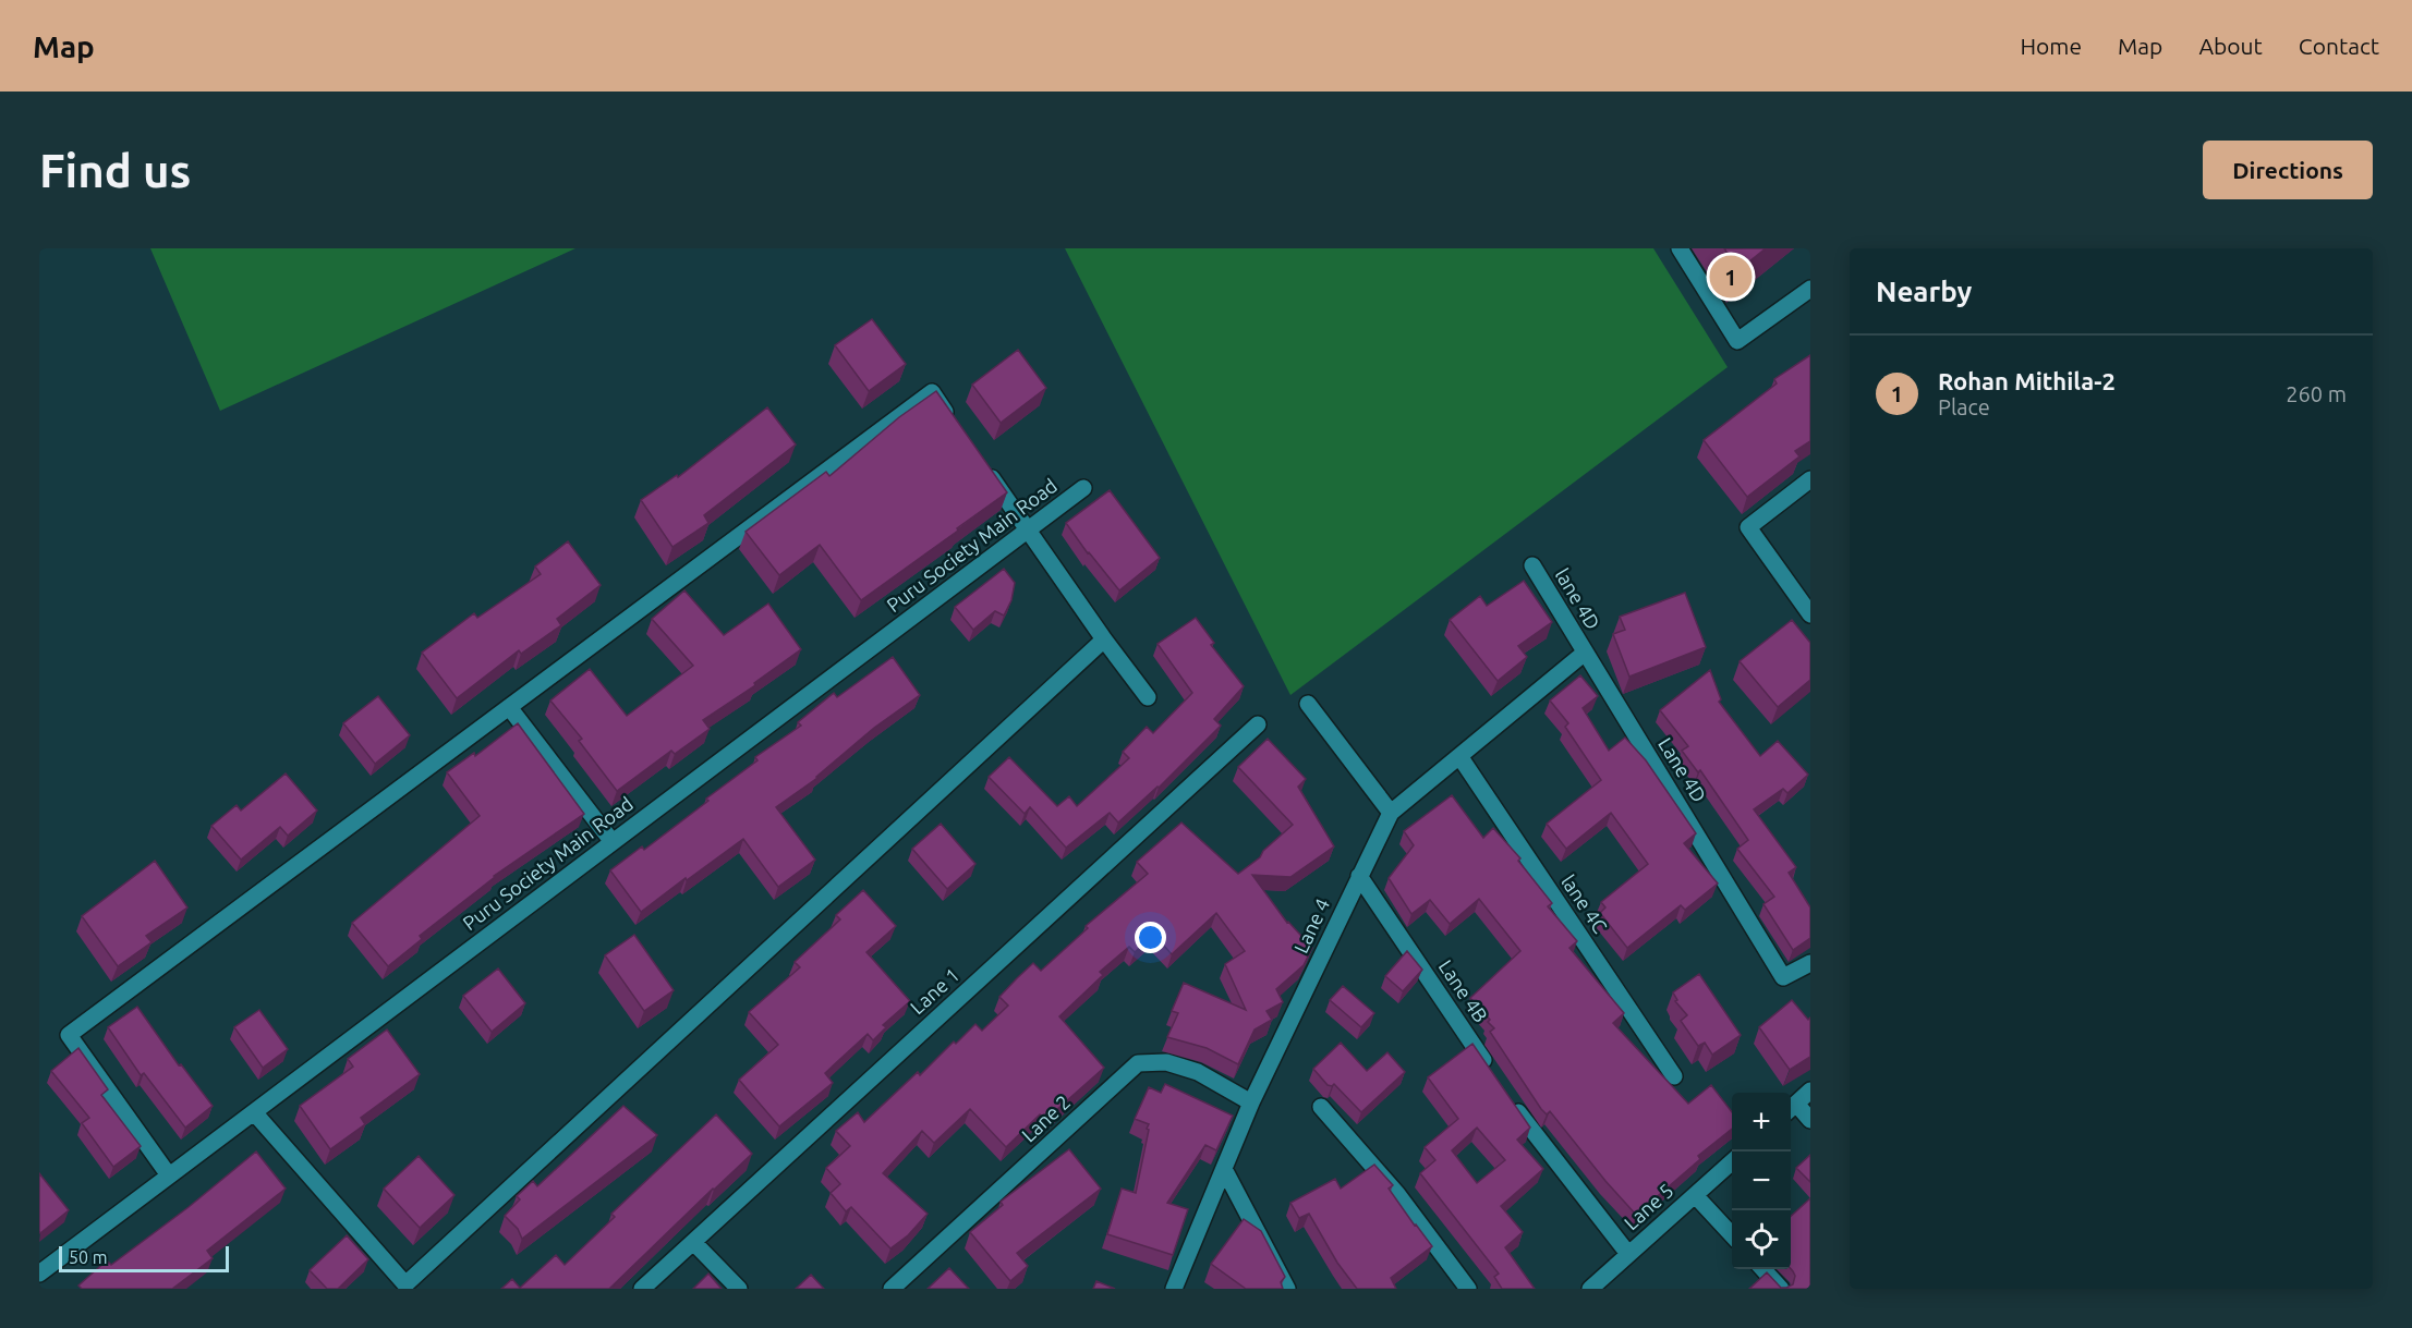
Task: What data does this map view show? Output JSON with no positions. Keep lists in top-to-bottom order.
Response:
{
  "streets": {
    "street": [
      "Puru Society Main Road",
      "lane 4D",
      "Lane 4D",
      "lane 4C",
      "Lane 4",
      "Lane 1",
      "Lane 4B",
      "Lane 2",
      "Lane 5"
    ]
  },
  "crossings": [
    ["lane 4D", "Lane 4D"],
    ["lane 4D", "Lane 4"],
    ["Lane 4D", "Lane 4"],
    ["lane 4C", "Lane 4"],
    ["Lane 4", "Lane 4B"],
    ["Lane 4", "Lane 2"]
  ],
  "scale_bar": "50 m",
  "page": {
    "header": "Map",
    "nav": [
      "Home",
      "Map",
      "About",
      "Contact"
    ],
    "buttons": "Directions",
    "title": "Find us",
    "heading": "Nearby",
    "pins": "1",
    "list": [
      {
        "mark": "1",
        "name": "Rohan Mithila-2",
        "note": "Place",
        "value": "260 m"
      }
    ],
    "map_buttons": ["+", "−"],
    "scale": "50 m"
  }
}
